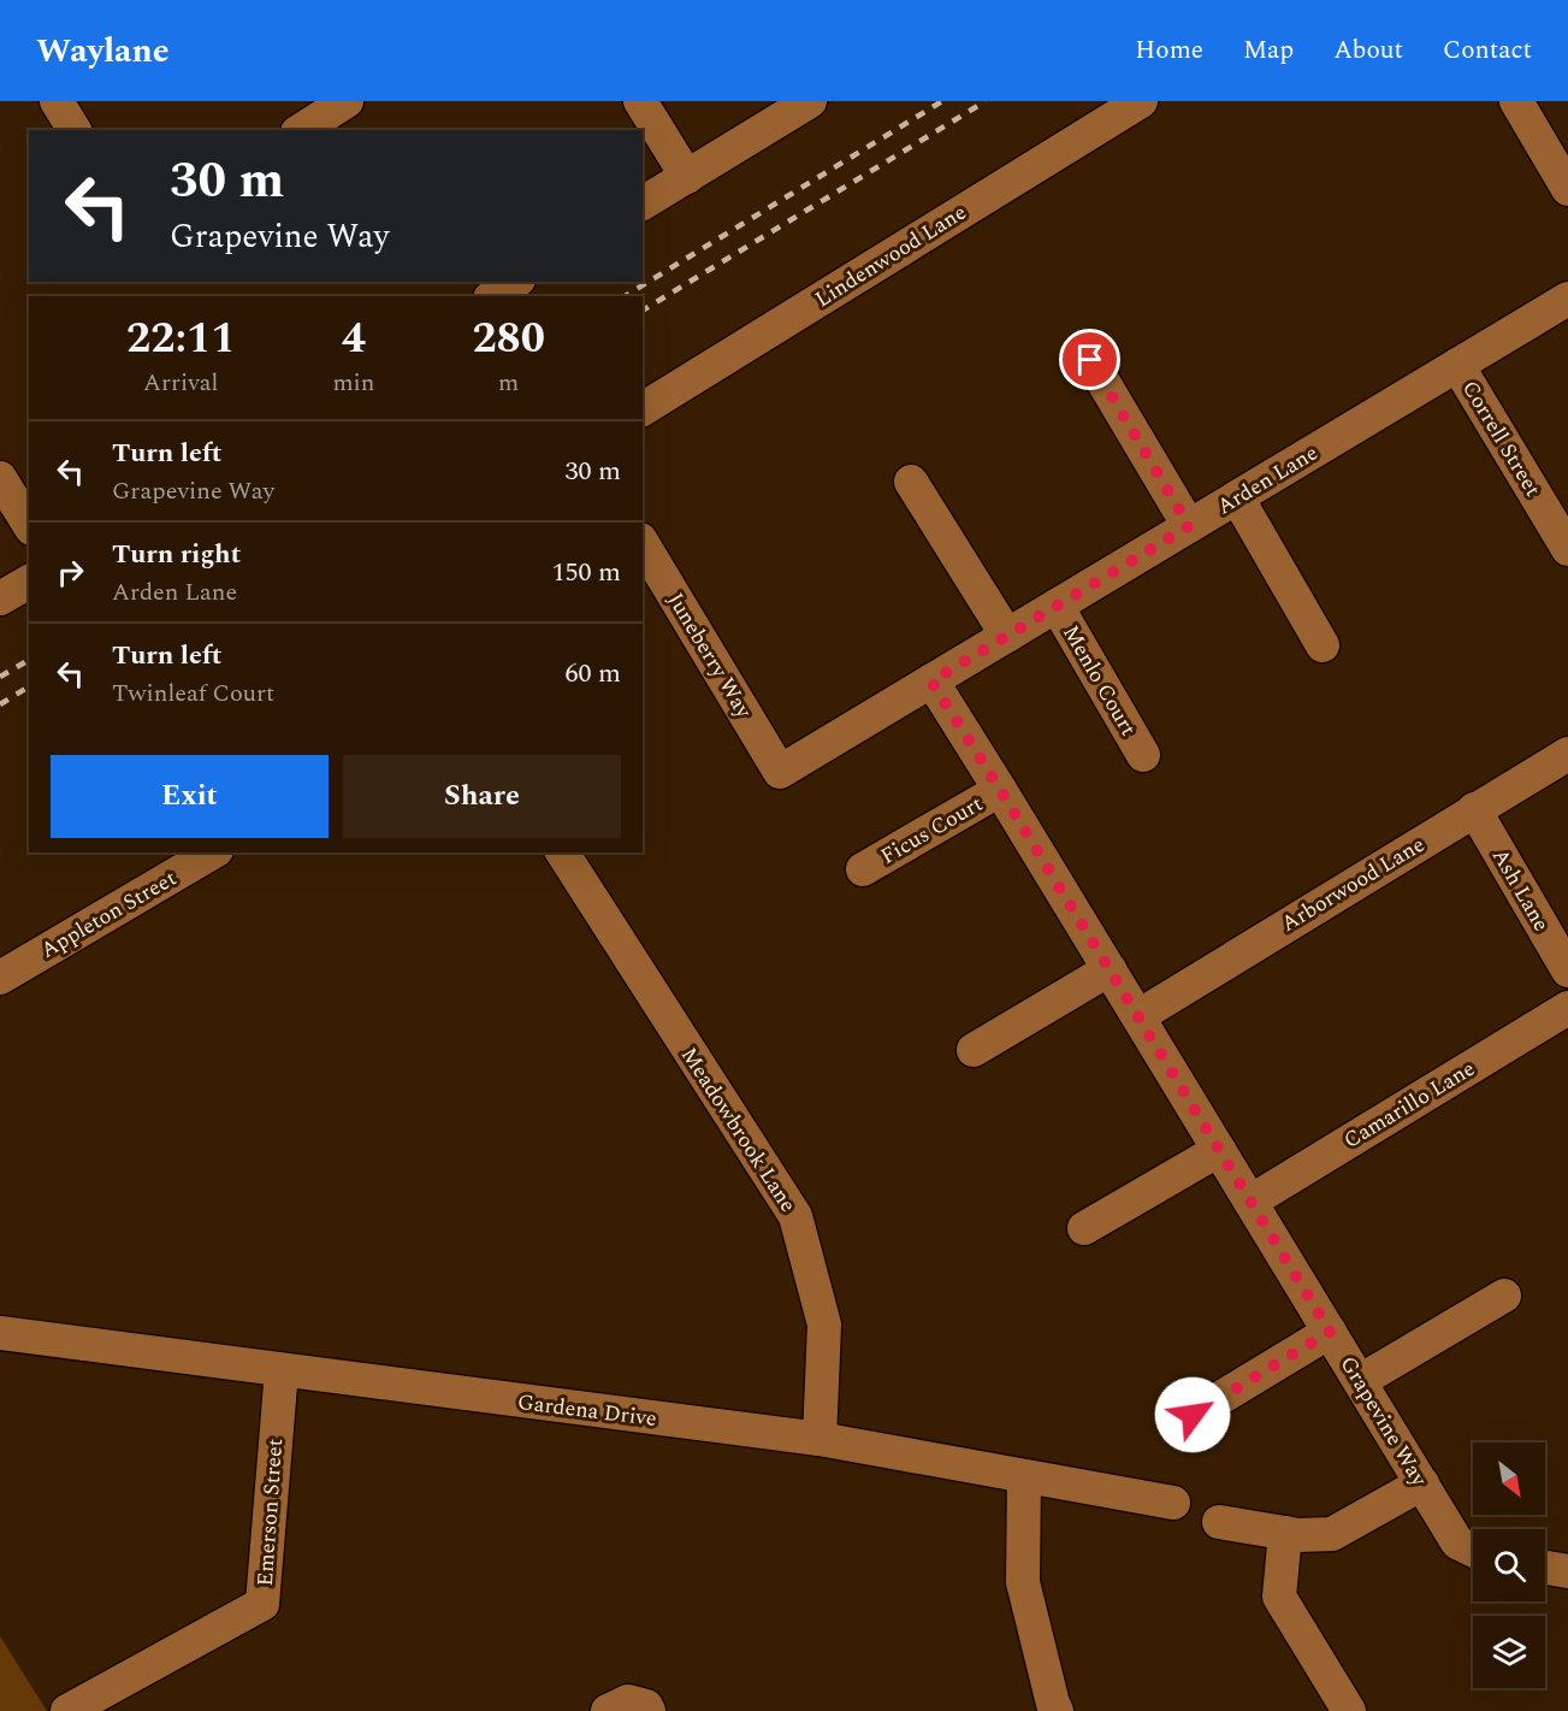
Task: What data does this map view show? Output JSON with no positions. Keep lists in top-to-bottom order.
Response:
{
  "streets": {
    "street": [
      "Lindenwood Lane",
      "Correll Street",
      "Arden Lane",
      "Juneberry Way",
      "Menlo Court",
      "Ficus Court",
      "Arborwood Lane",
      "Ash Lane",
      "Appleton Street",
      "Camarillo Lane",
      "Meadowbrook Lane",
      "Gardena Drive",
      "Grapevine Way",
      "Emerson Street"
    ]
  },
  "crossings": [
    ["Correll Street", "Arden Lane"],
    ["Arden Lane", "Juneberry Way"],
    ["Arden Lane", "Menlo Court"],
    ["Arden Lane", "Grapevine Way"],
    ["Ficus Court", "Grapevine Way"],
    ["Arborwood Lane", "Ash Lane"],
    ["Arborwood Lane", "Grapevine Way"],
    ["Camarillo Lane", "Grapevine Way"],
    ["Meadowbrook Lane", "Gardena Drive"],
    ["Gardena Drive", "Emerson Street"]
  ],
  "north": "bottom right",
  "page": {
    "header": "Waylane",
    "nav": [
      "Home",
      "Map",
      "About",
      "Contact"
    ],
    "turn": ["30 m", "Grapevine Way"],
    "eta": [
      "22:11",
      "Arrival",
      "4",
      "min",
      "280",
      "m"
    ],
    "list": [
      {
        "name": "Turn left",
        "note": "Grapevine Way",
        "value": "30 m"
      },
      {
        "name": "Turn right",
        "note": "Arden Lane",
        "value": "150 m"
      },
      {
        "name": "Turn left",
        "note": "Twinleaf Court",
        "value": "60 m"
      }
    ],
    "buttons": ["Exit", "Share"]
  }
}
